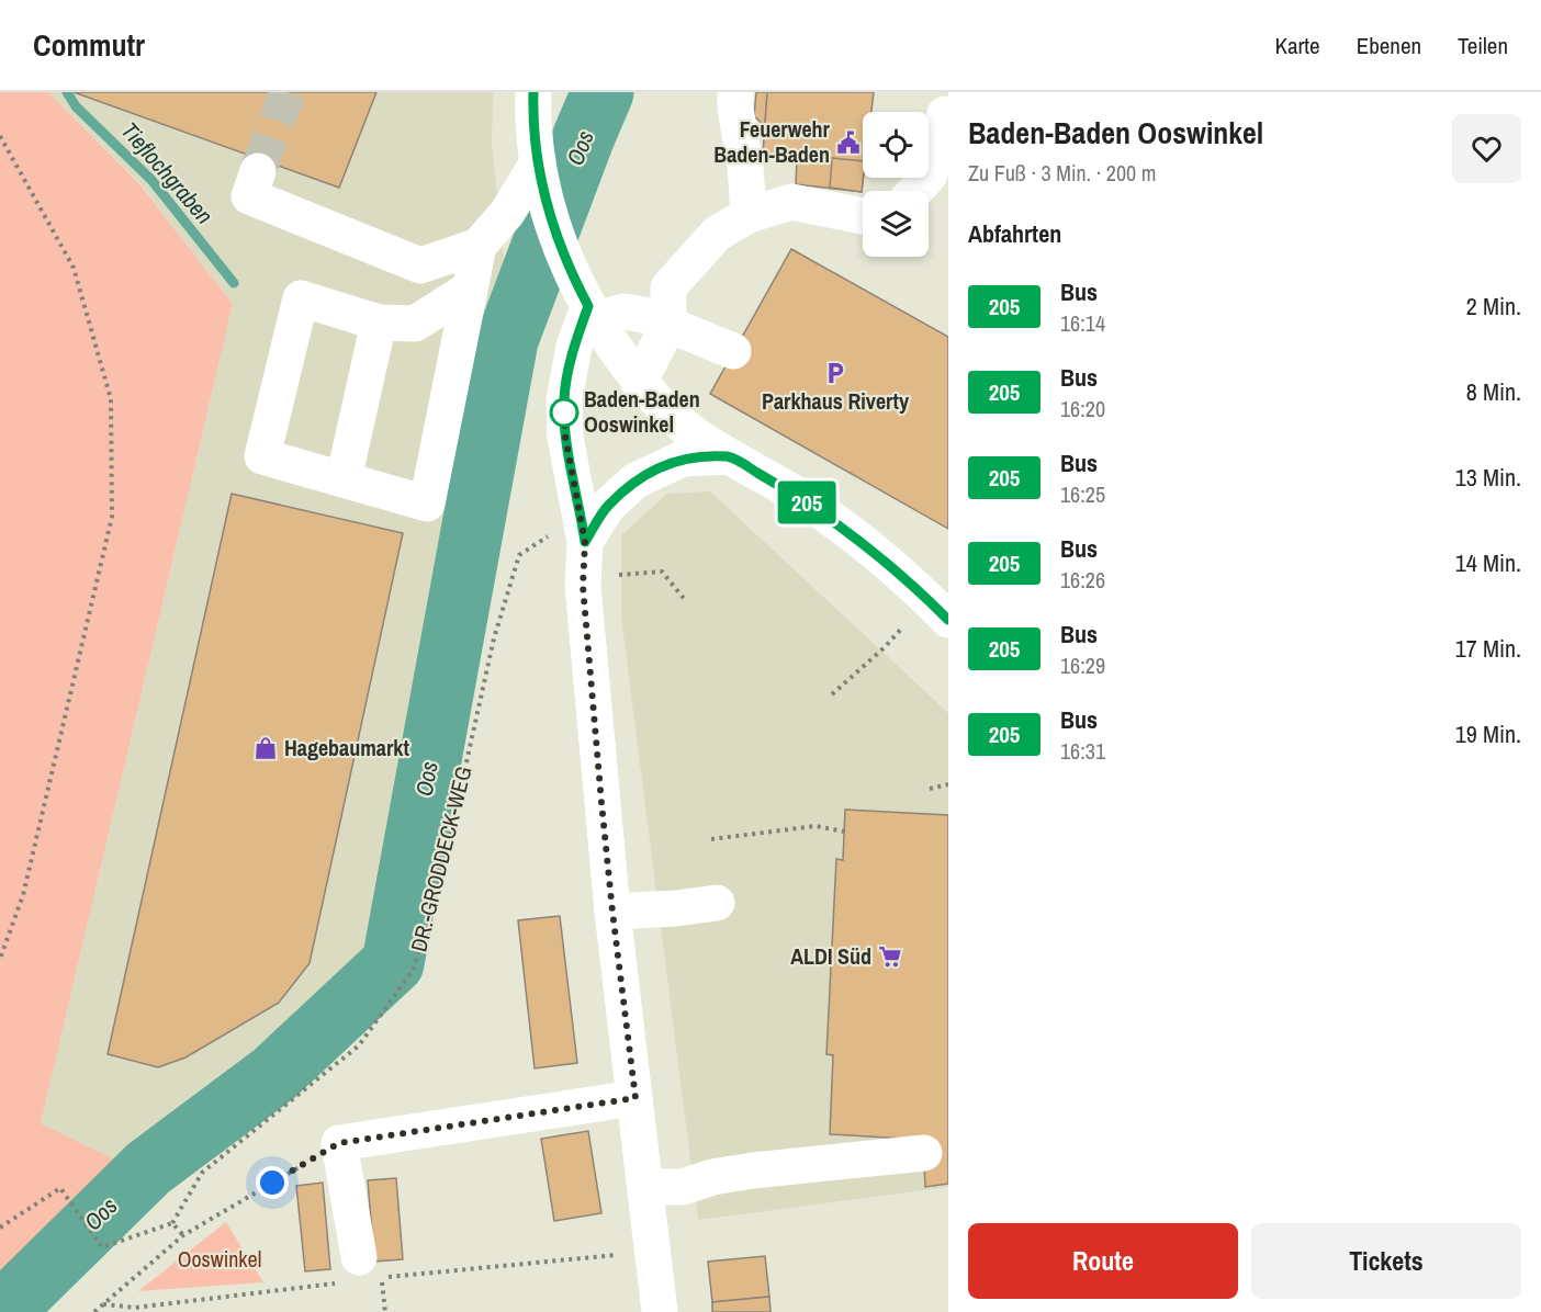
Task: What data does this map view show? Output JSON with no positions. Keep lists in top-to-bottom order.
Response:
{
  "streets": {
    "path": ["DR.-GRODDECK-WEG"]
  },
  "water": ["Oos", "Tieflochgraben"],
  "parks": ["Ooswinkel"],
  "places": {
    "public building": ["Feuerwehr Baden-Baden"],
    "parking": ["Parkhaus Riverty"],
    "other": ["Baden-Baden Ooswinkel"],
    "shop": ["Hagebaumarkt"],
    "supermarket": ["ALDI Süd"]
  },
  "lines": ["bus line 205"],
  "page": {
    "header": "Commutr",
    "nav": ["Karte", "Ebenen", "Teilen"],
    "on_map": "205",
    "heading": [
      ["Baden-Baden Ooswinkel", "Zu Fuß · 3 Min. · 200 m"],
      "Abfahrten"
    ],
    "list": [
      {
        "mark": "205",
        "name": "Bus",
        "note": "16:14",
        "value": "2 Min."
      },
      {
        "mark": "205",
        "name": "Bus",
        "note": "16:20",
        "value": "8 Min."
      },
      {
        "mark": "205",
        "name": "Bus",
        "note": "16:25",
        "value": "13 Min."
      },
      {
        "mark": "205",
        "name": "Bus",
        "note": "16:26",
        "value": "14 Min."
      },
      {
        "mark": "205",
        "name": "Bus",
        "note": "16:29",
        "value": "17 Min."
      },
      {
        "mark": "205",
        "name": "Bus",
        "note": "16:31",
        "value": "19 Min."
      }
    ],
    "buttons": ["Route", "Tickets"]
  }
}
